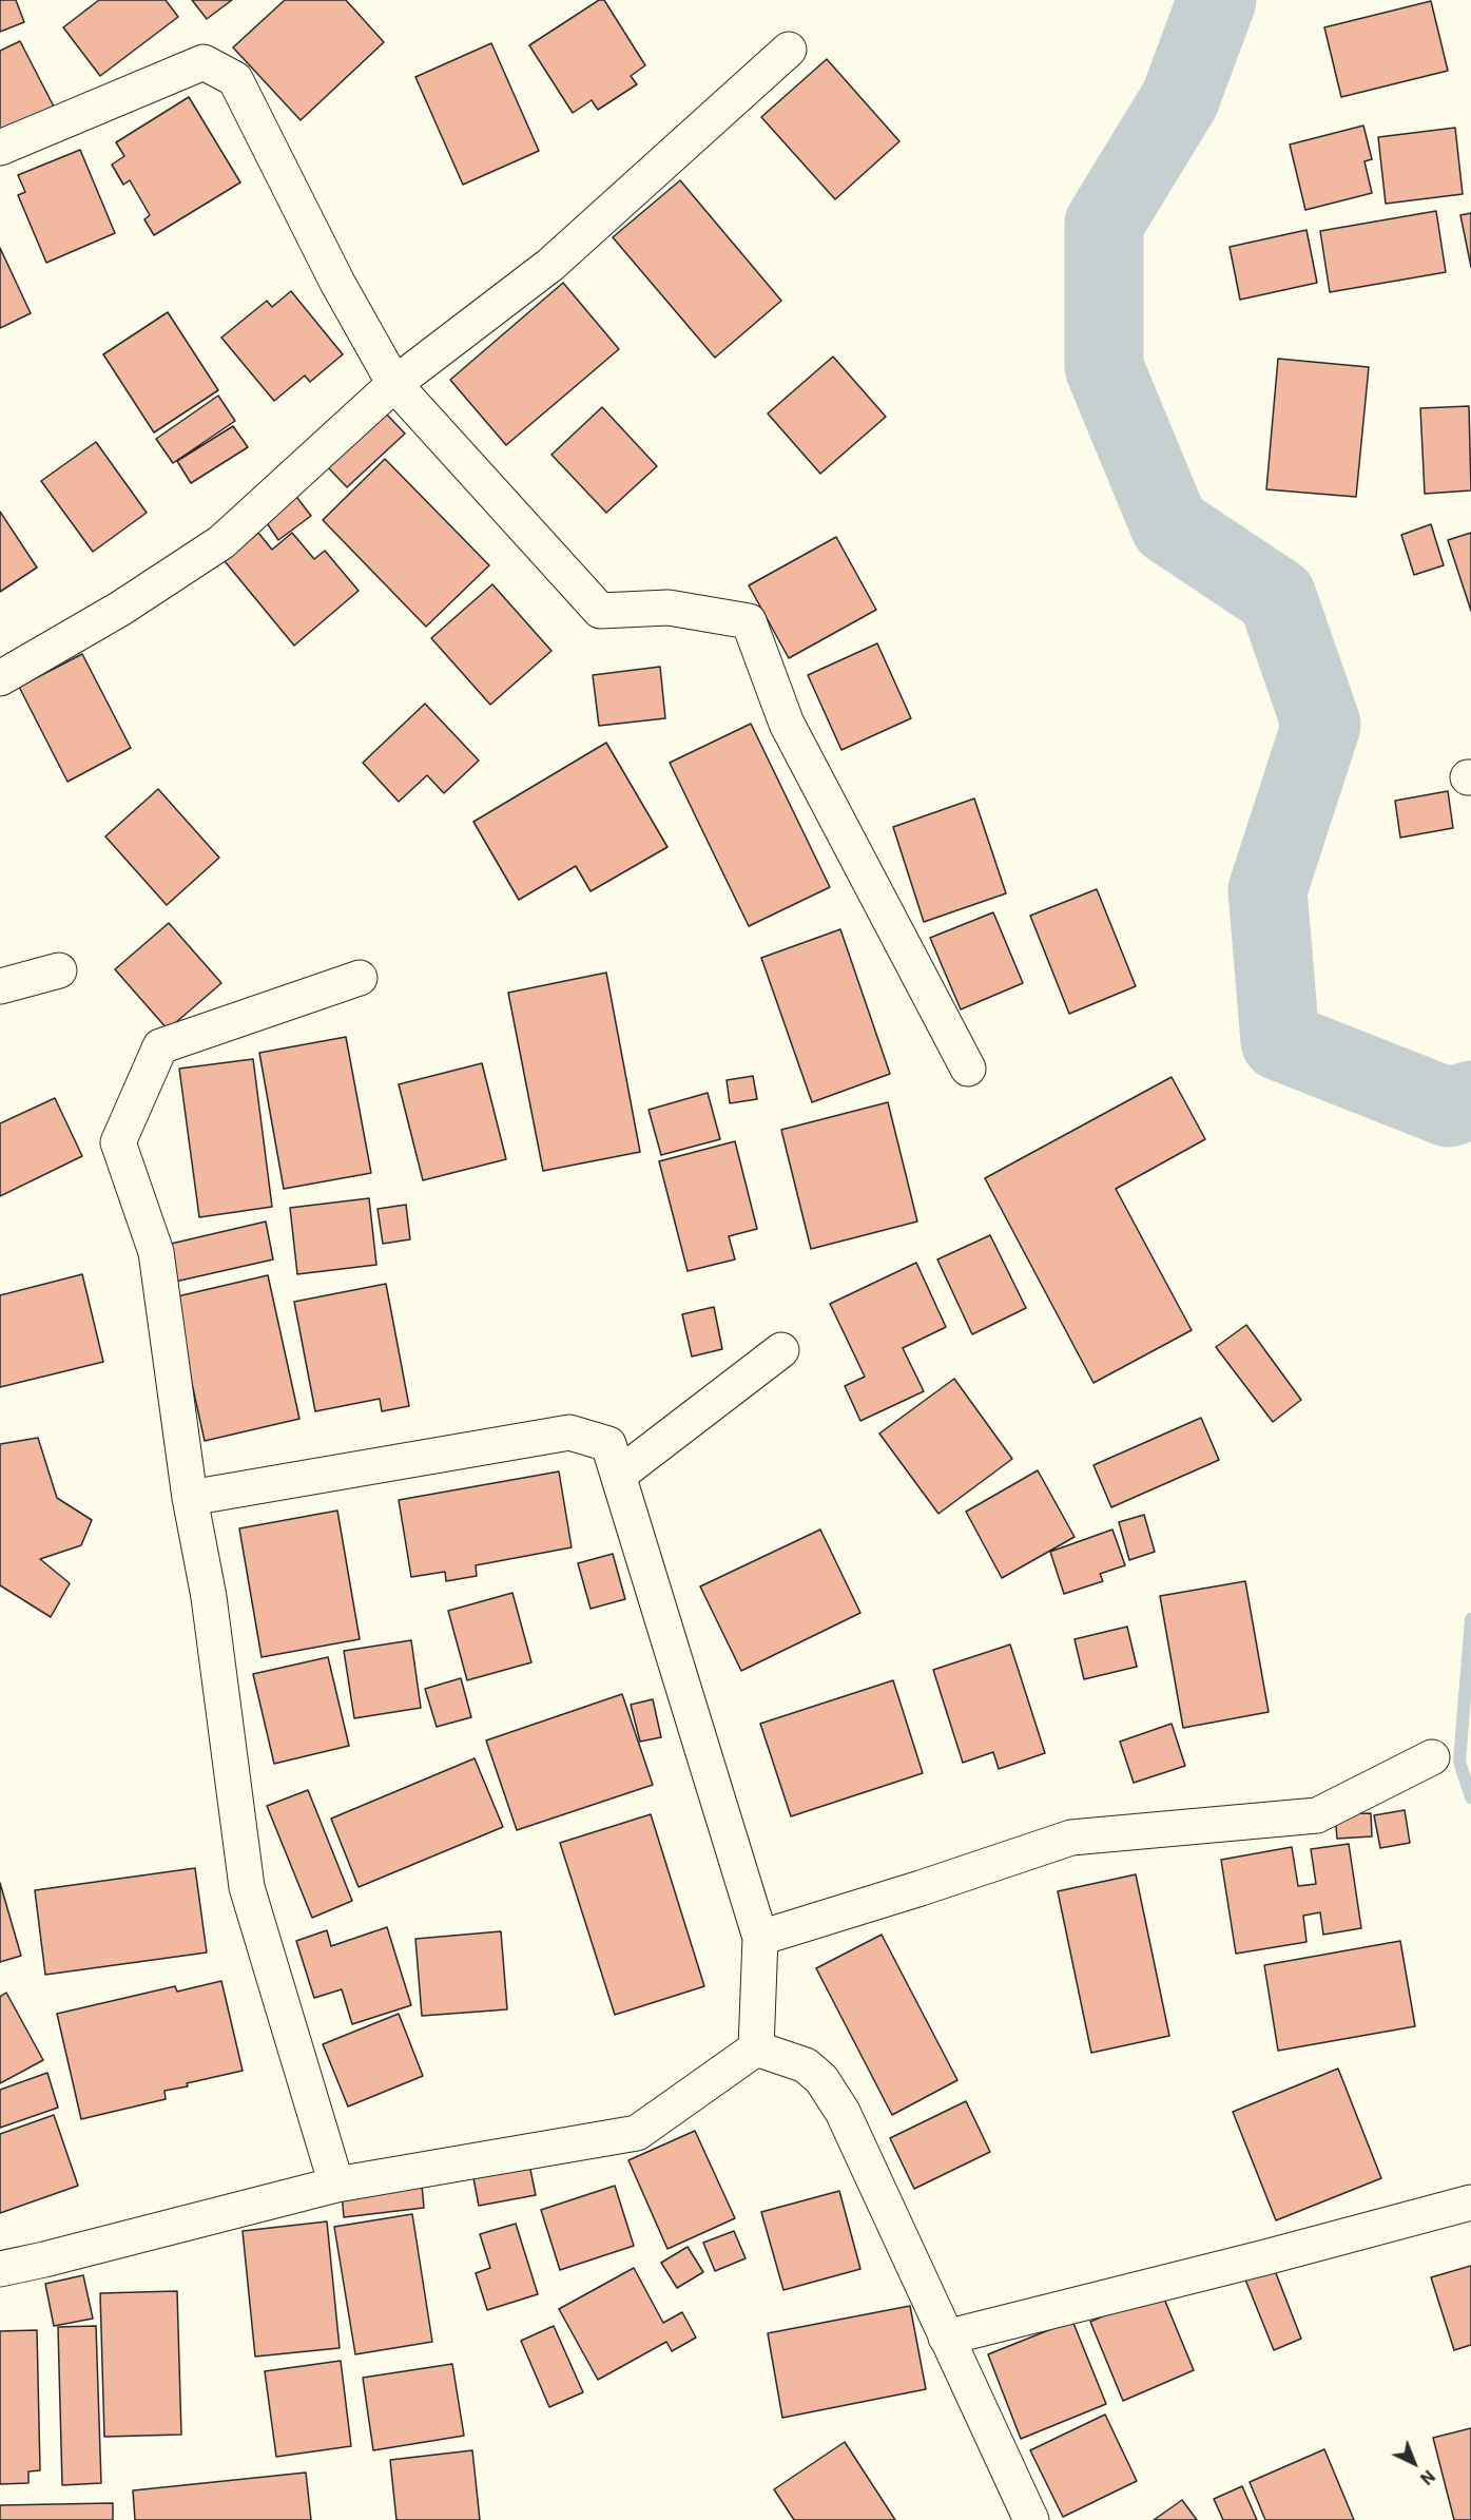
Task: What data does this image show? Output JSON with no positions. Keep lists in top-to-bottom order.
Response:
{
  "north": "bottom right"
}
